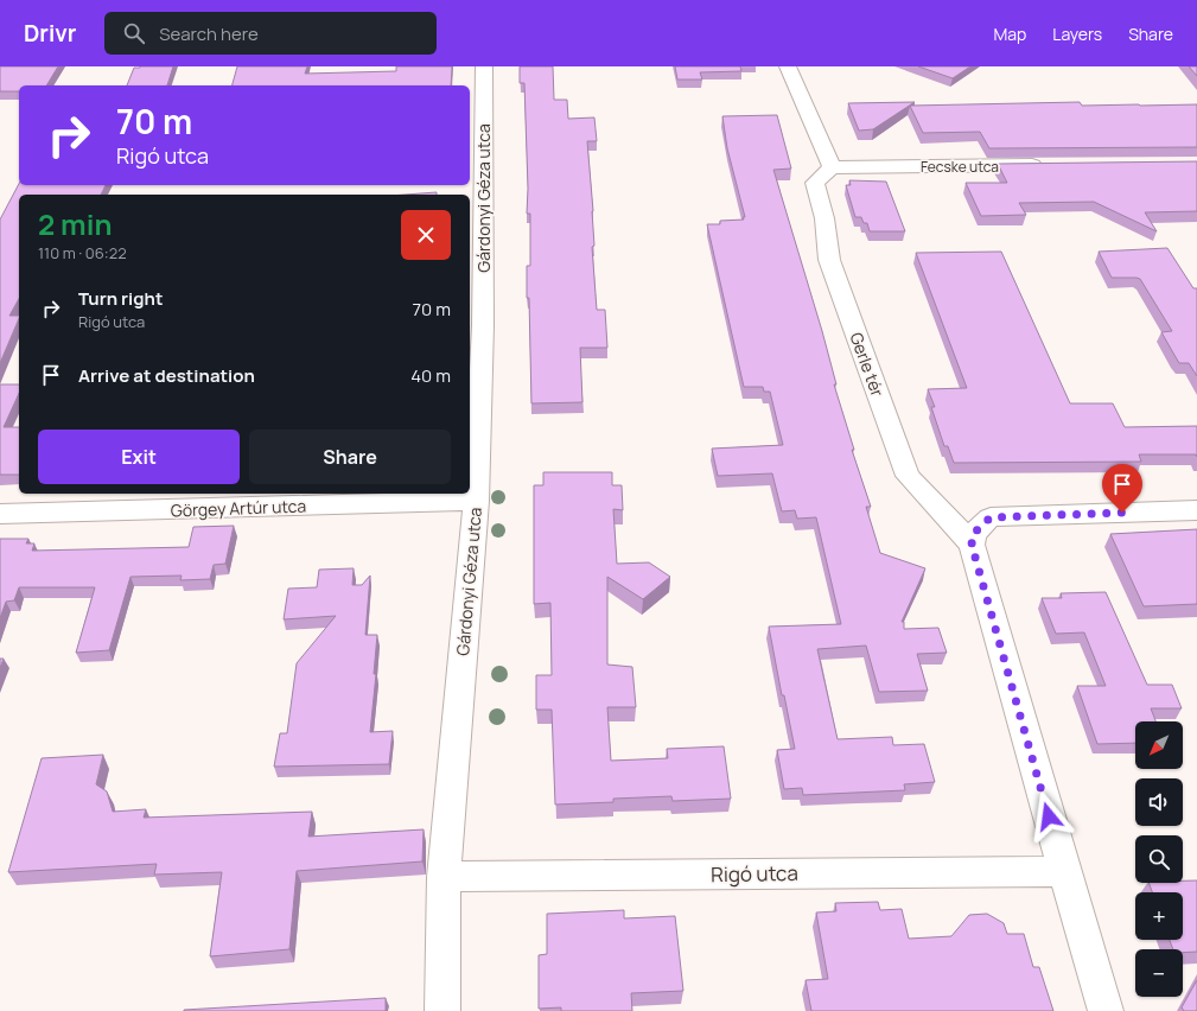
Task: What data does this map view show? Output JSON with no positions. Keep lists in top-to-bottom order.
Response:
{
  "streets": {
    "street": [
      "Fecske utca",
      "Gárdonyi Géza utca",
      "Gerle tér",
      "Görgey Artúr utca",
      "Rigó utca"
    ]
  },
  "crossings": [
    ["Fecske utca", "Gerle tér"],
    ["Gárdonyi Géza utca", "Görgey Artúr utca"],
    ["Gárdonyi Géza utca", "Rigó utca"]
  ],
  "north": "bottom left",
  "page": {
    "header": "Drivr",
    "search": "Search here",
    "nav": ["Map", "Layers", "Share"],
    "turn": ["70 m", "Rigó utca"],
    "heading": ["2 min", "110 m · 06:22"],
    "list": [
      {
        "name": "Turn right",
        "note": "Rigó utca",
        "value": "70 m"
      },
      {
        "name": "Arrive at destination",
        "value": "40 m"
      }
    ],
    "buttons": ["Exit", "Share"],
    "map_buttons": ["+", "−"]
  }
}
